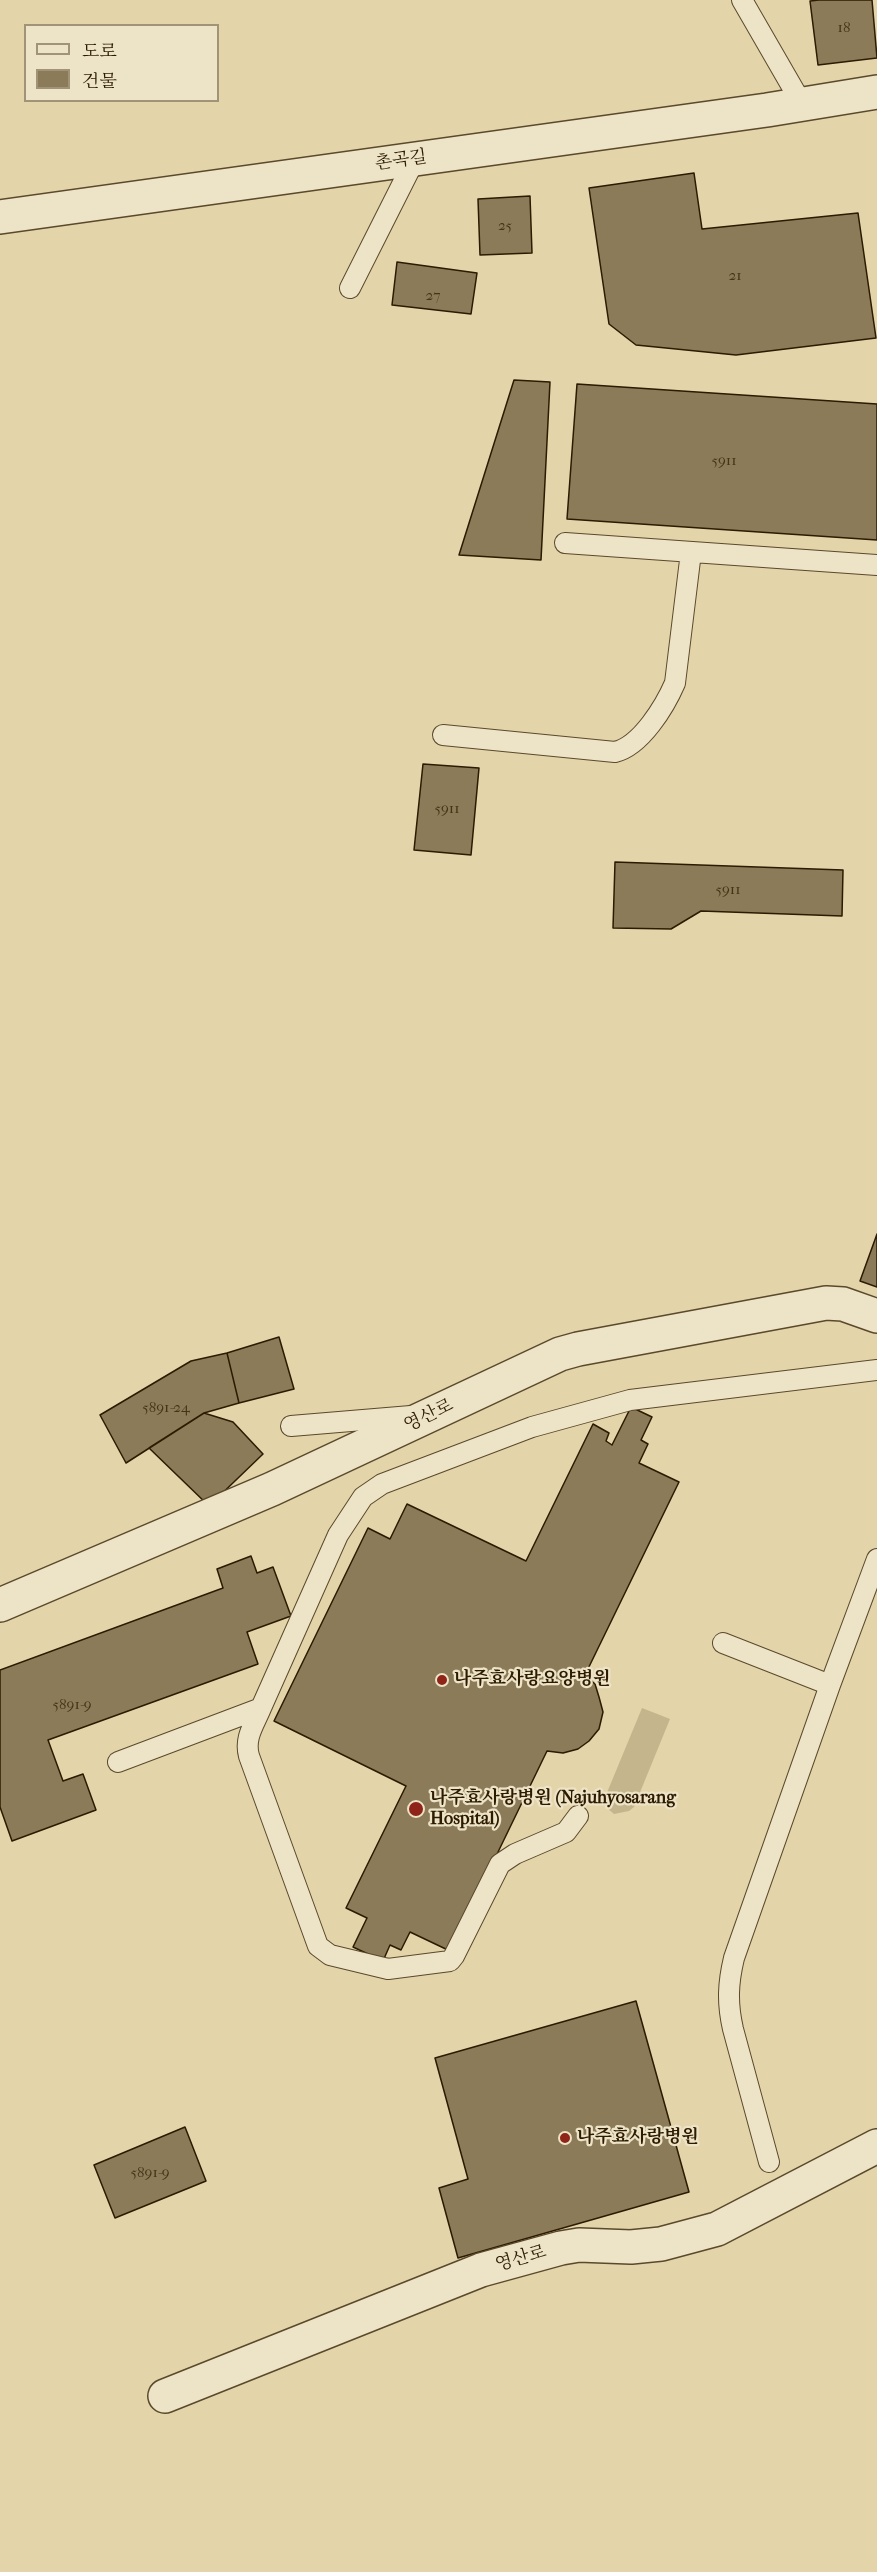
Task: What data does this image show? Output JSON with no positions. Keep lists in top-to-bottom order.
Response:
{
  "streets": {
    "street": ["촌곡길", "영산로"]
  },
  "places": ["나주효사랑요양병원", "나주효사랑병원 (Najuhyosarang Hospital)", "나주효사랑병원"],
  "house_numbers": [
    "18",
    "25",
    "21",
    "27",
    "5911",
    "5911",
    "5911",
    "5891-24",
    "5891-9",
    "5891-9"
  ],
  "legend": ["도로", "건물"]
}
